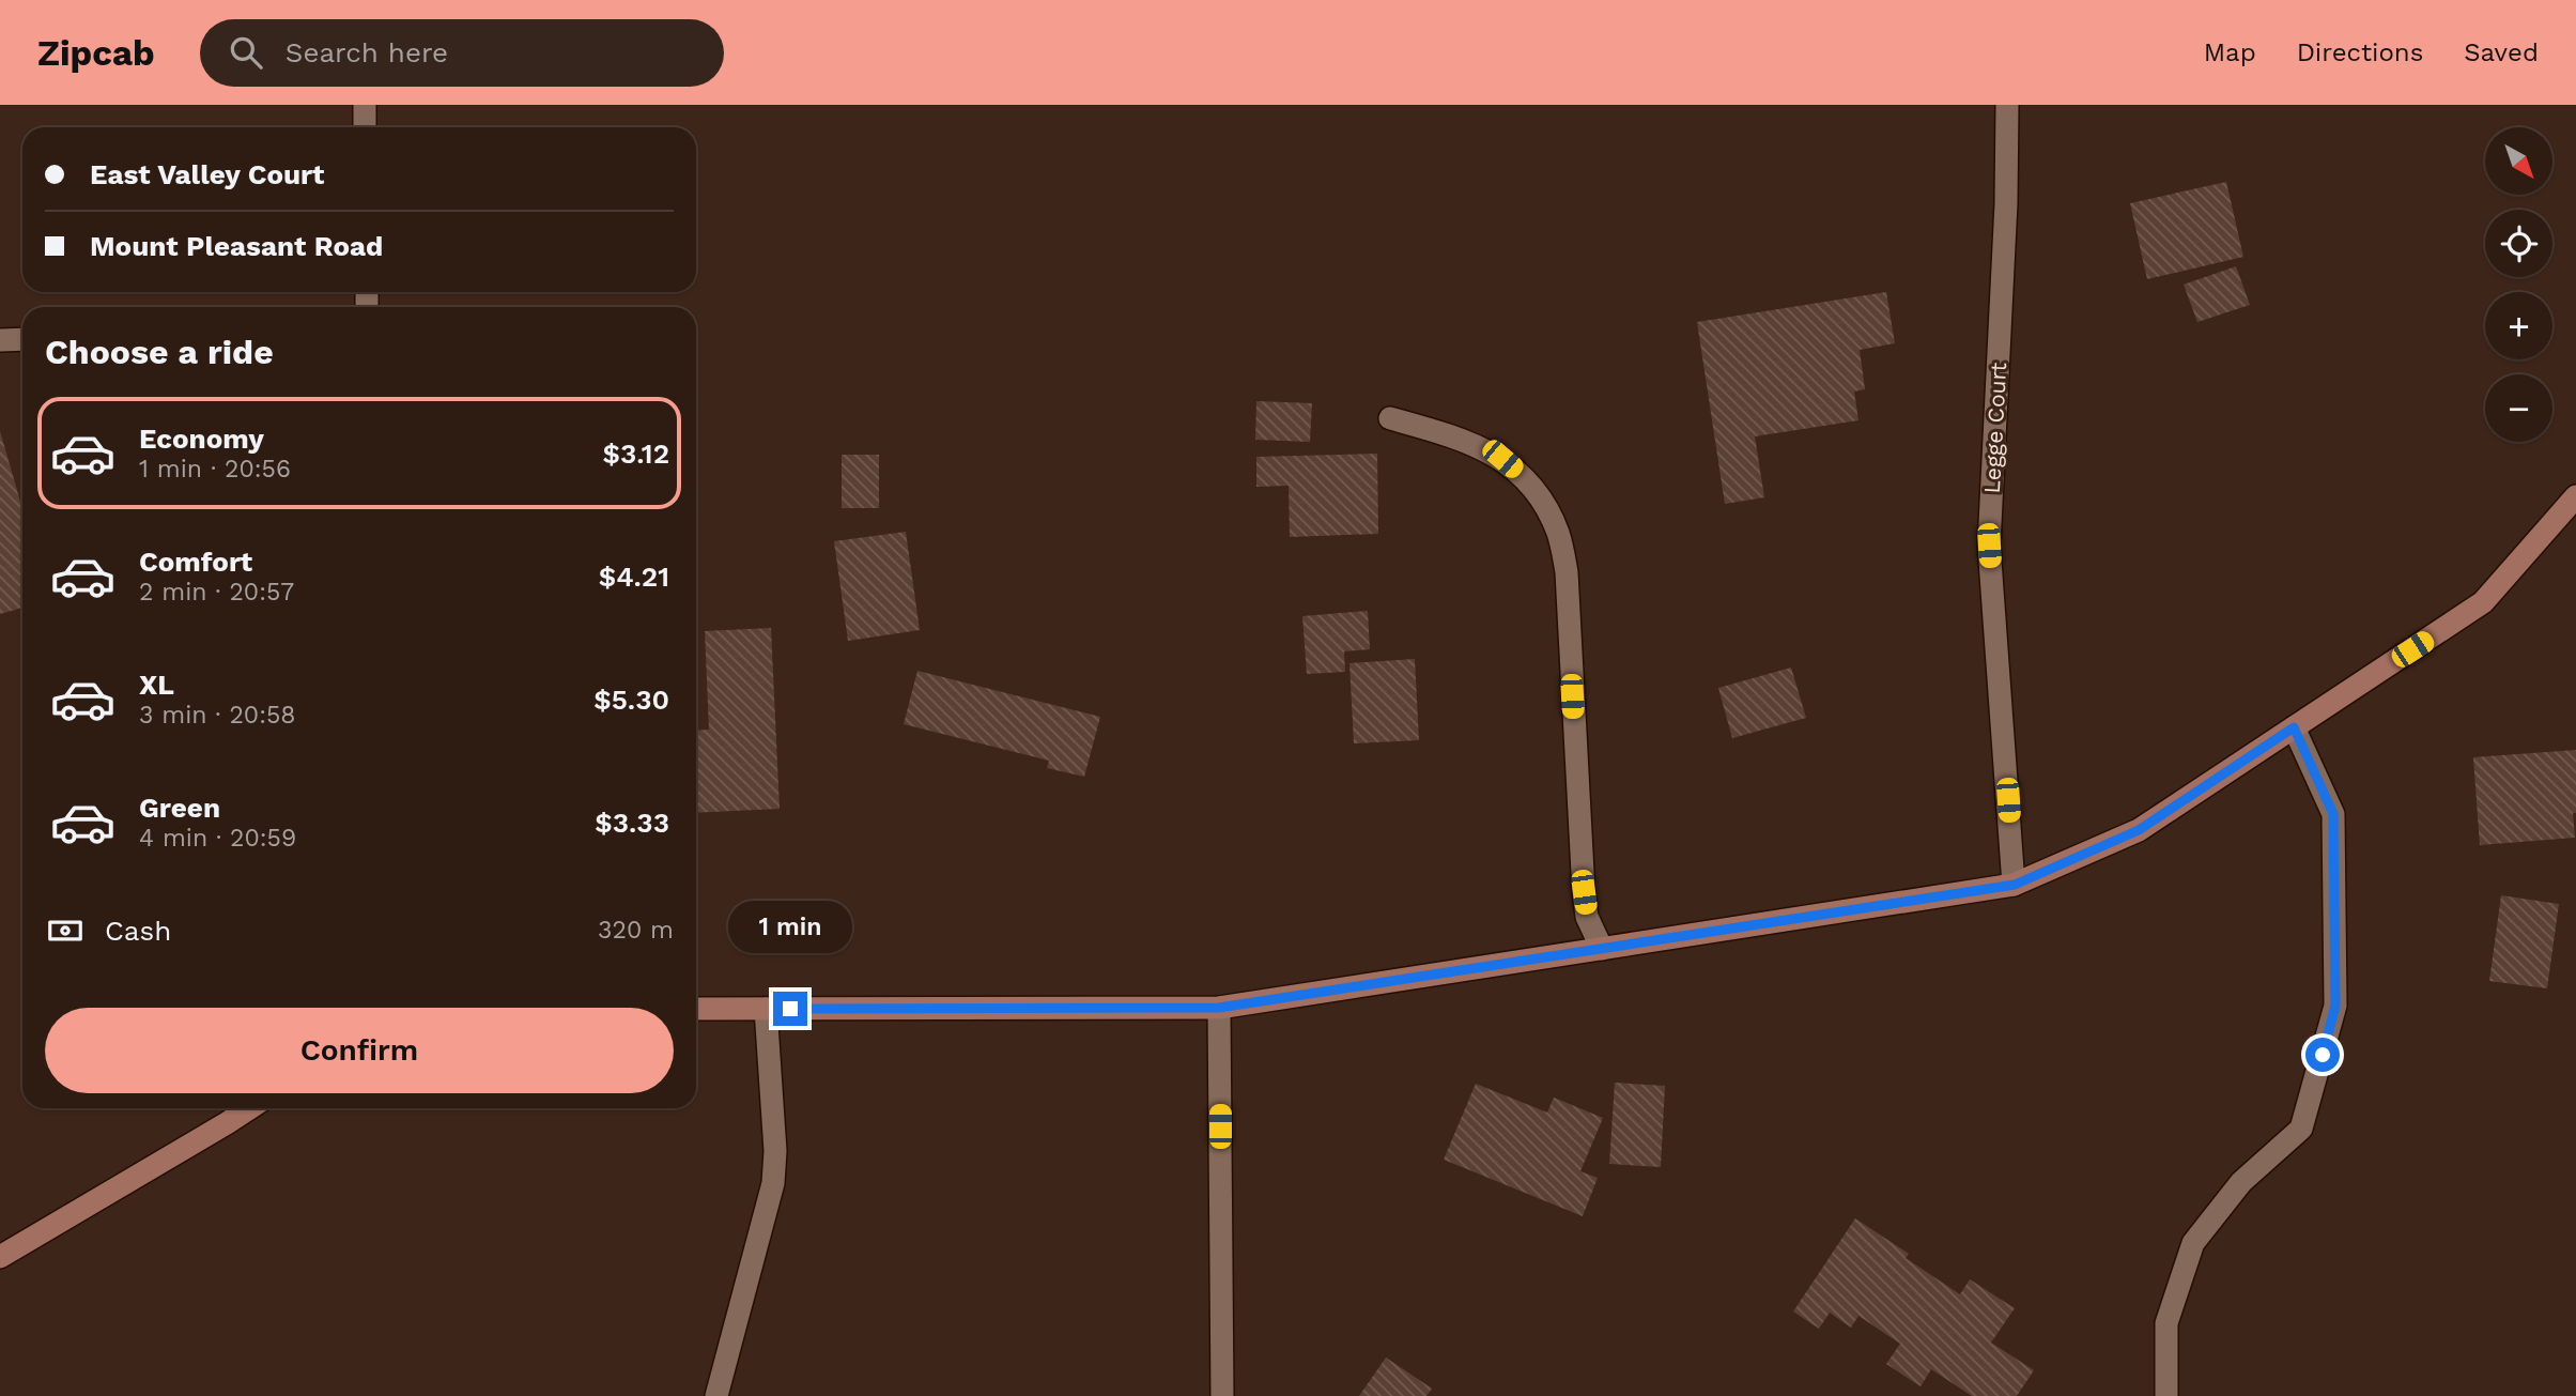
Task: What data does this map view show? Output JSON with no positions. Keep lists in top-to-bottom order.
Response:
{
  "streets": {
    "street": ["Legge Court"]
  },
  "north": "bottom right",
  "page": {
    "header": "Zipcab",
    "search": "Search here",
    "nav": ["Map", "Directions", "Saved"],
    "map_buttons": ["+", "−"],
    "banner": ["East Valley Court", "Mount Pleasant Road"],
    "heading": "Choose a ride",
    "list": [
      {
        "name": "Economy",
        "note": "1 min · 20:56",
        "value": "$3.12"
      },
      {
        "name": "Comfort",
        "note": "2 min · 20:57",
        "value": "$4.21"
      },
      {
        "name": "XL",
        "note": "3 min · 20:58",
        "value": "$5.30"
      },
      {
        "name": "Green",
        "note": "4 min · 20:59",
        "value": "$3.33"
      }
    ],
    "pay": ["Cash", "320 m"],
    "bubble": "1 min",
    "buttons": "Confirm"
  }
}
